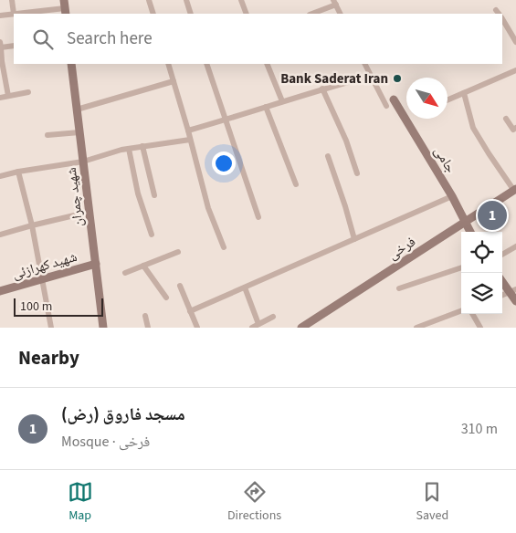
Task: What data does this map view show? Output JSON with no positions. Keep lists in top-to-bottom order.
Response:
{
  "streets": {
    "street": [
      "جامی",
      "شهید چمران",
      "فرخی",
      "شهید کهرازئی"
    ]
  },
  "crossings": [
    ["جامی", "فرخی"],
    ["شهید چمران", "شهید کهرازئی"]
  ],
  "places": ["Bank Saderat Iran"],
  "scale_bar": "100 m",
  "north": "bottom right",
  "page": {
    "search": "Search here",
    "pins": "1",
    "scale": "100 m",
    "heading": "Nearby",
    "list": [
      {
        "mark": "1",
        "name": "مسجد فاروق (رض)",
        "note": "Mosque · فرخی",
        "value": "310 m"
      }
    ],
    "nav": ["Map", "Directions", "Saved"]
  }
}
